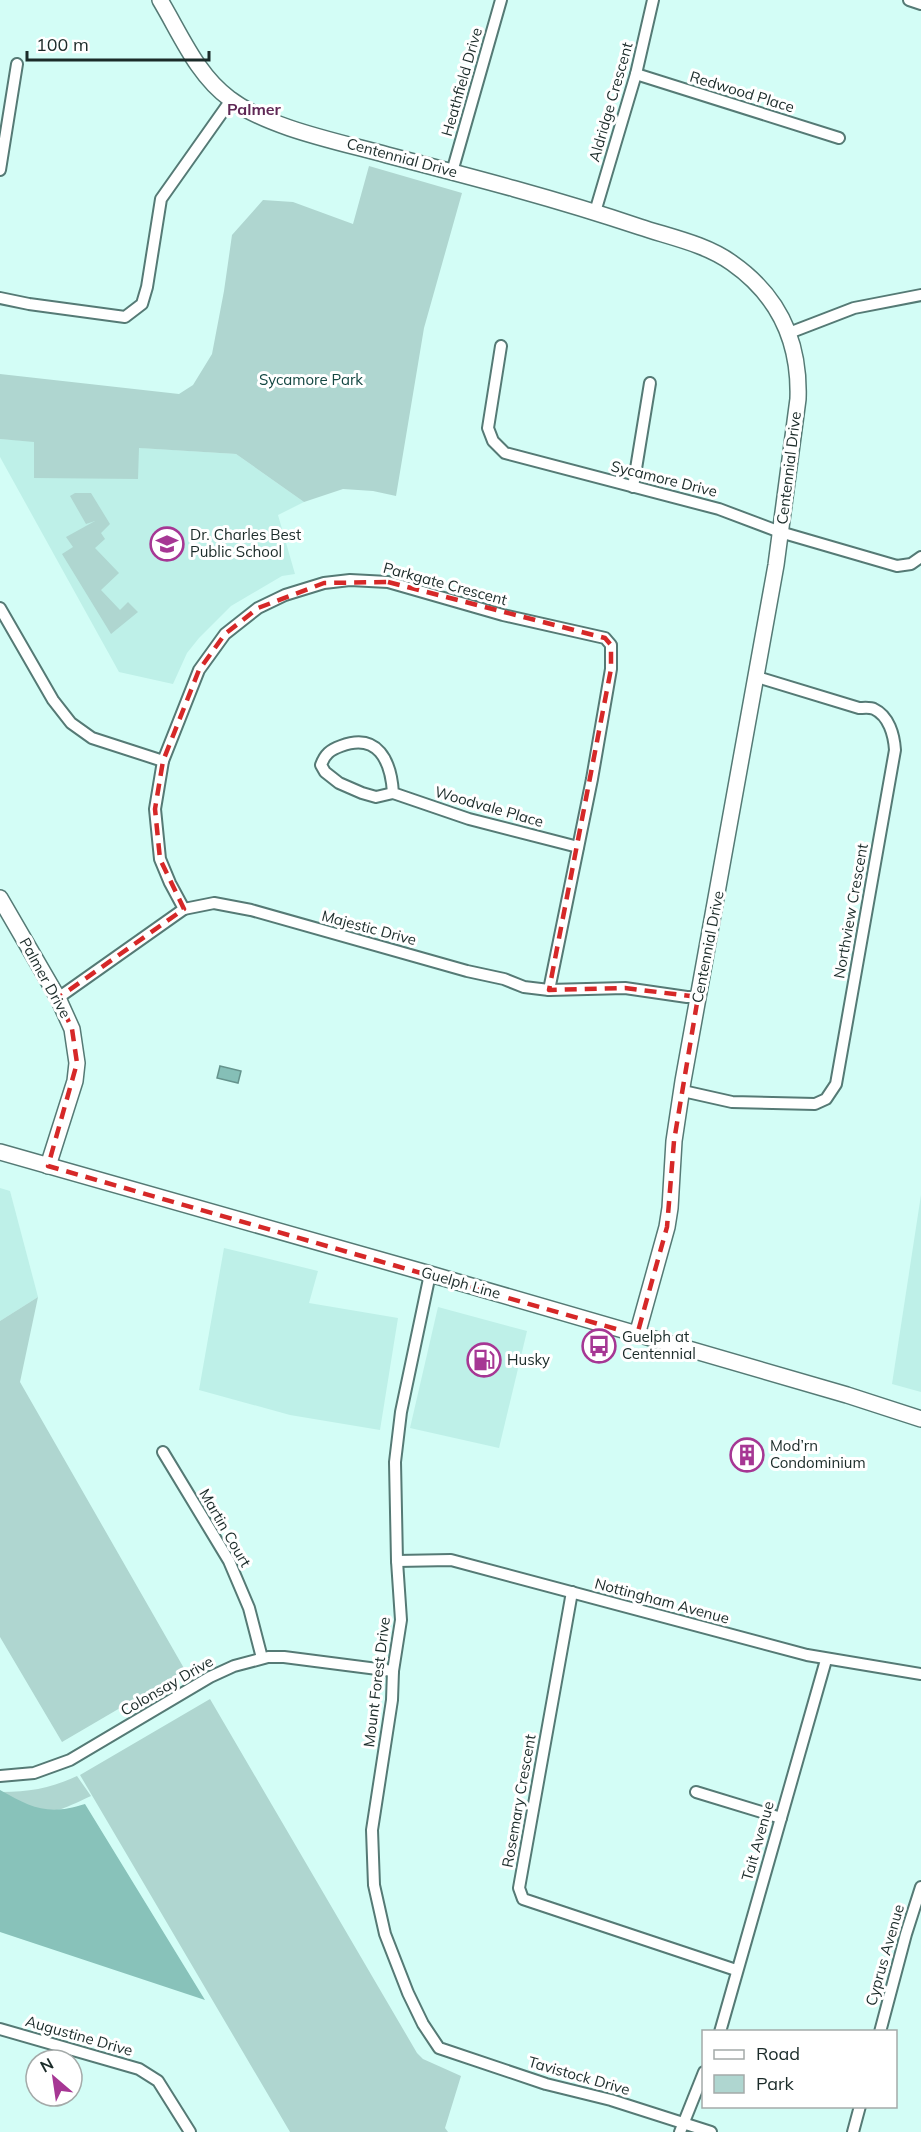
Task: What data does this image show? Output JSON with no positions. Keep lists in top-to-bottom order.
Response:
{
  "streets": {
    "street": [
      "Heathfield Drive",
      "Redwood Place",
      "Aldridge Crescent",
      "Centennial Drive",
      "Sycamore Drive",
      "Parkgate Crescent",
      "Woodvale Place",
      "Northview Crescent",
      "Majestic Drive",
      "Palmer Drive",
      "Guelph Line",
      "Martin Court",
      "Nottingham Avenue",
      "Mount Forest Drive",
      "Colonsay Drive",
      "Rosemary Crescent",
      "Tait Avenue",
      "Cyprus Avenue",
      "Augustine Drive",
      "Tavistock Drive"
    ]
  },
  "crossings": [
    ["Heathfield Drive", "Centennial Drive"],
    ["Redwood Place", "Aldridge Crescent"],
    ["Aldridge Crescent", "Centennial Drive"],
    ["Centennial Drive", "Sycamore Drive"],
    ["Centennial Drive", "Northview Crescent"],
    ["Centennial Drive", "Majestic Drive"],
    ["Centennial Drive", "Guelph Line"],
    ["Parkgate Crescent", "Woodvale Place"],
    ["Parkgate Crescent", "Majestic Drive"],
    ["Majestic Drive", "Palmer Drive"],
    ["Palmer Drive", "Guelph Line"],
    ["Guelph Line", "Mount Forest Drive"],
    ["Martin Court", "Colonsay Drive"],
    ["Nottingham Avenue", "Mount Forest Drive"],
    ["Nottingham Avenue", "Rosemary Crescent"],
    ["Nottingham Avenue", "Tait Avenue"],
    ["Mount Forest Drive", "Colonsay Drive"],
    ["Mount Forest Drive", "Tavistock Drive"],
    ["Rosemary Crescent", "Tait Avenue"]
  ],
  "districts": ["Palmer"],
  "parks": ["Sycamore Park"],
  "places": {
    "school or university": ["Dr. Charles Best Public School"],
    "bus stop": ["Guelph at Centennial"],
    "fuel station": ["Husky"],
    "building": ["Mod’rn Condominium"]
  },
  "legend": ["Road", "Park"],
  "scale_bar": "100 m",
  "north": "top left"
}
